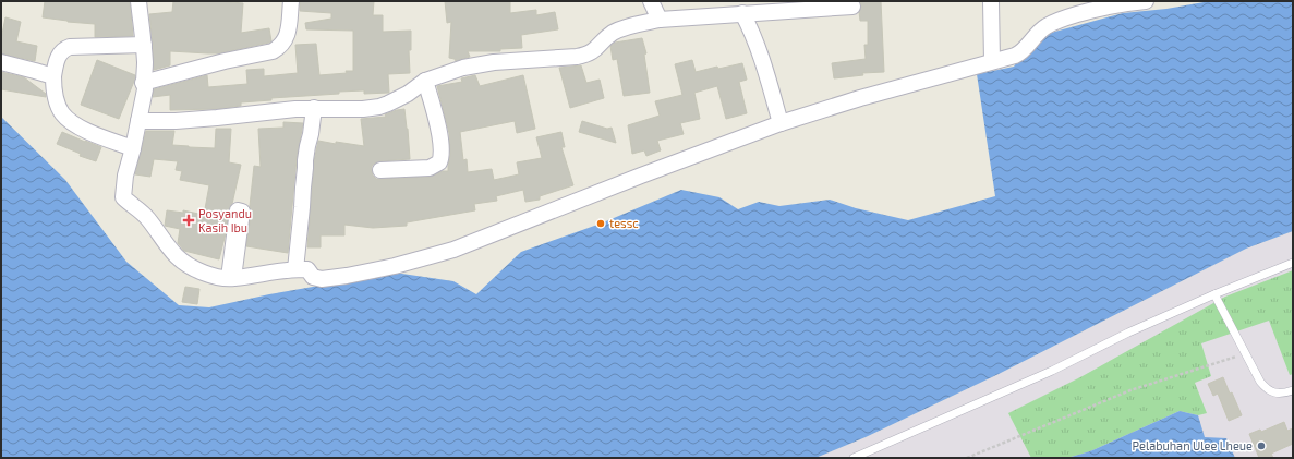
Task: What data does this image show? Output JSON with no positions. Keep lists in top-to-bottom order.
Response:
{
  "places": {
    "health": ["Posyandu Kasih Ibu"],
    "other": ["tessc", "Pelabuhan Ulee Lheue"]
  }
}
